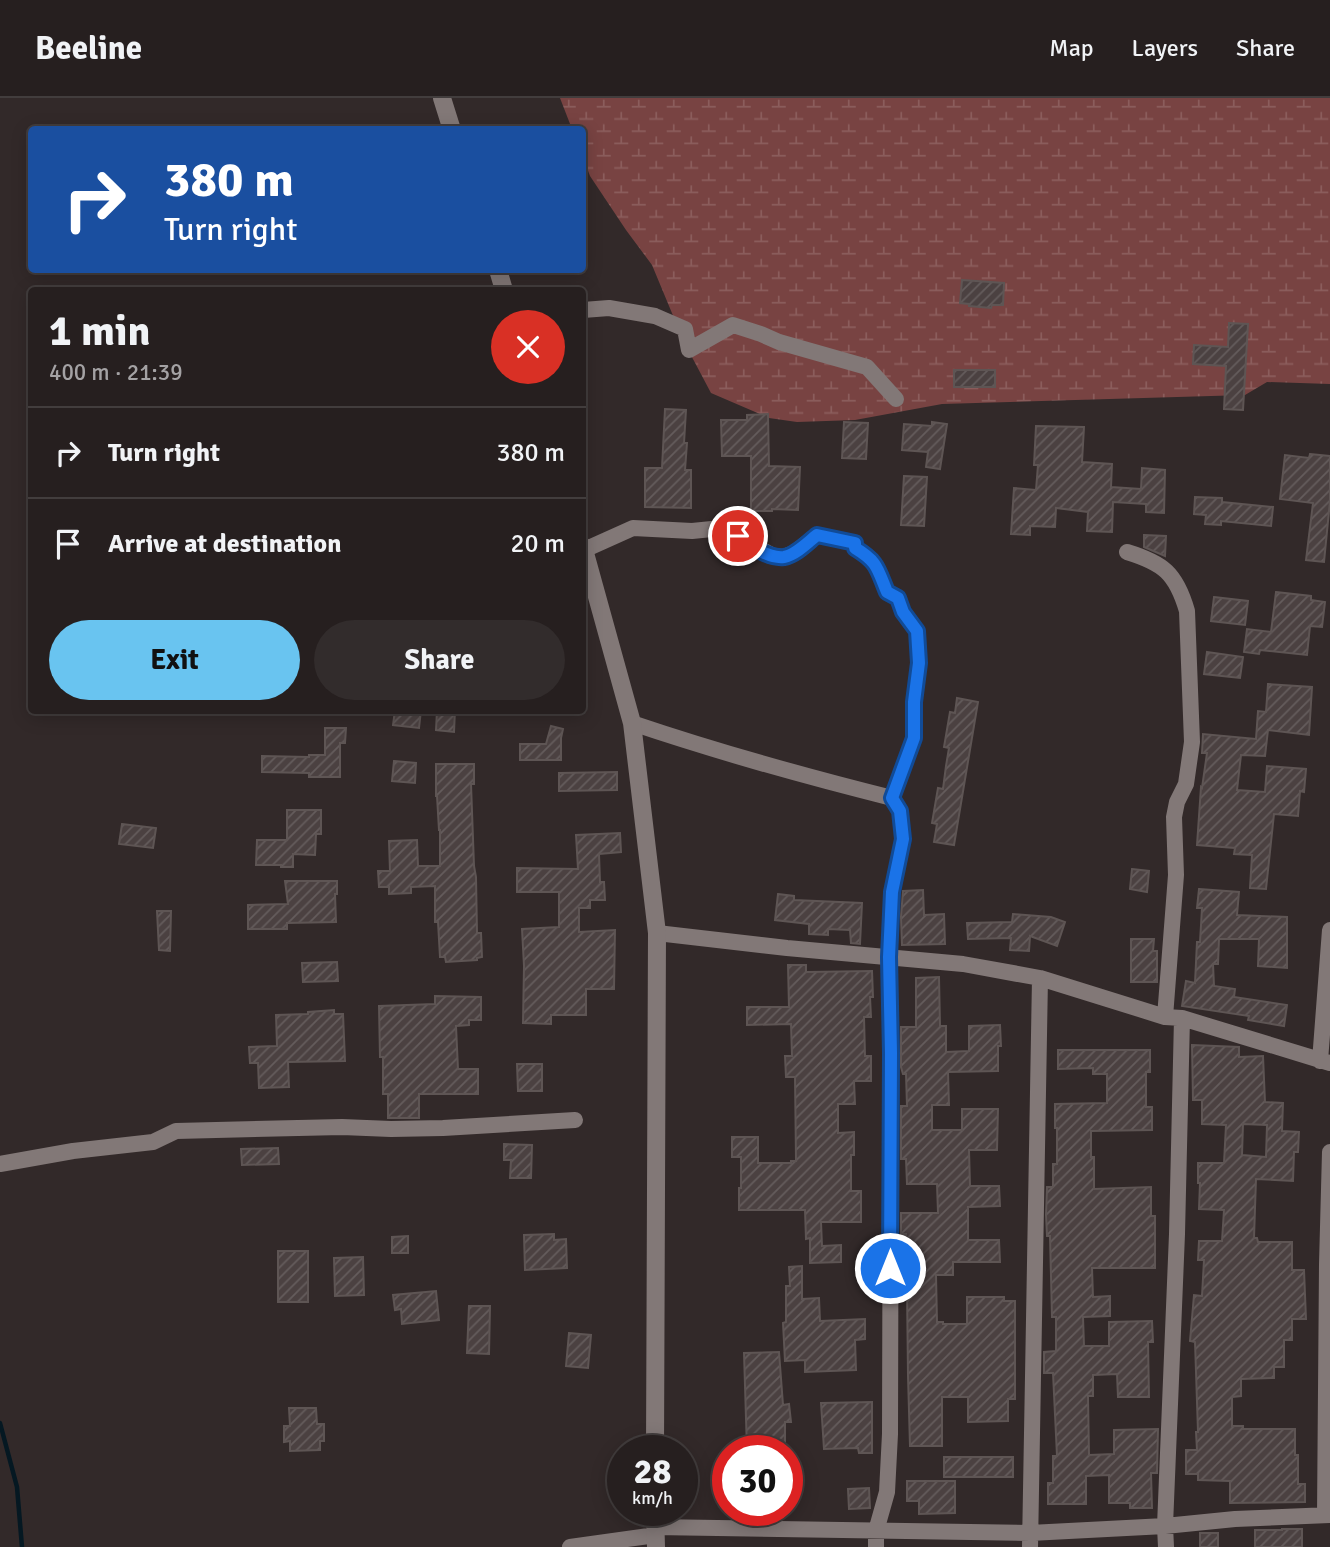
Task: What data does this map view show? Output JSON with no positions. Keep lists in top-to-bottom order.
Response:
{
  "page": {
    "header": "Beeline",
    "nav": ["Map", "Layers", "Share"],
    "turn": ["380 m", "Turn right"],
    "heading": ["1 min", "400 m · 21:39"],
    "list": [
      {
        "name": "Turn right",
        "value": "380 m"
      },
      {
        "name": "Arrive at destination",
        "value": "20 m"
      }
    ],
    "buttons": ["Exit", "Share"],
    "speed": "28 km/h",
    "limit": "30"
  }
}
